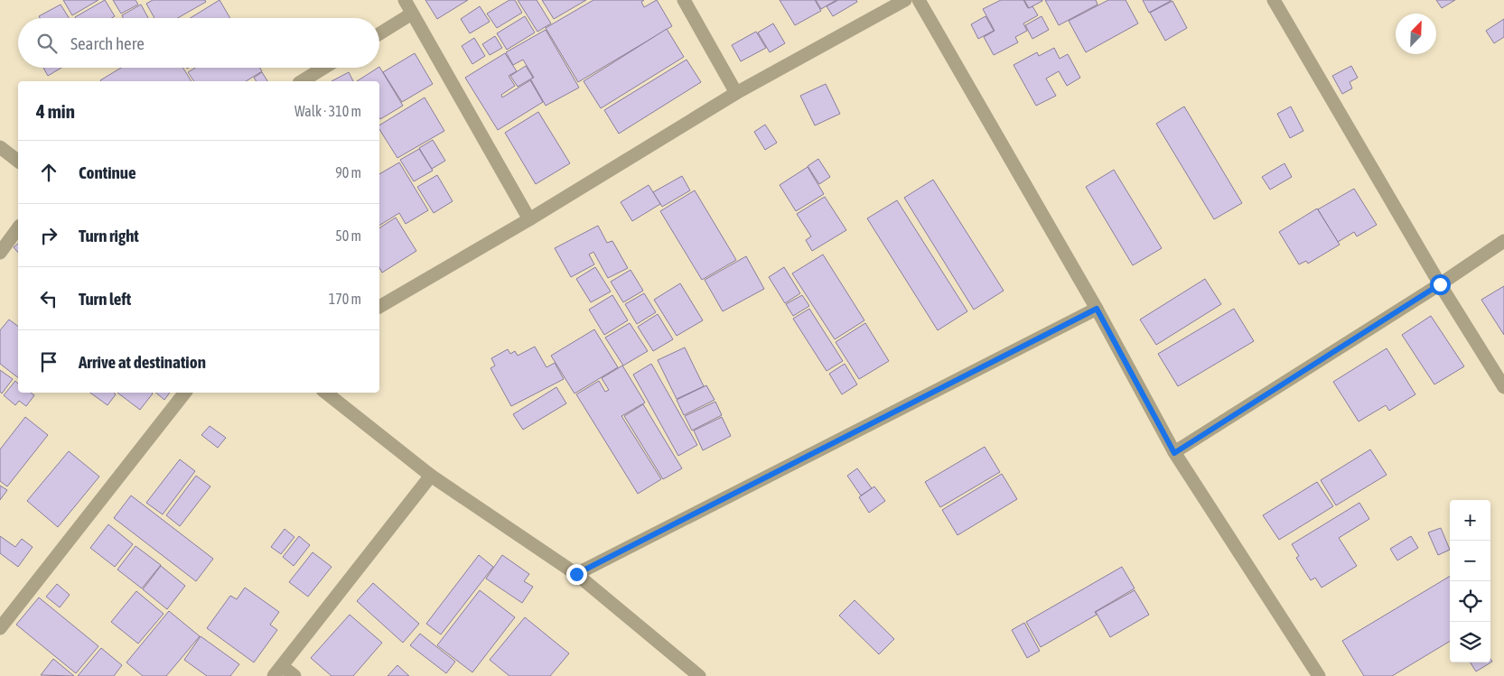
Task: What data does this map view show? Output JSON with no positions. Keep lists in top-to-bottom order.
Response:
{
  "north": "top right",
  "page": {
    "search": "Search here",
    "heading": ["4 min", "Walk · 310 m"],
    "list": [
      ["Continue", "90 m"],
      ["Turn right", "50 m"],
      ["Turn left", "170 m"],
      "Arrive at destination"
    ],
    "map_buttons": ["+", "−"]
  }
}
